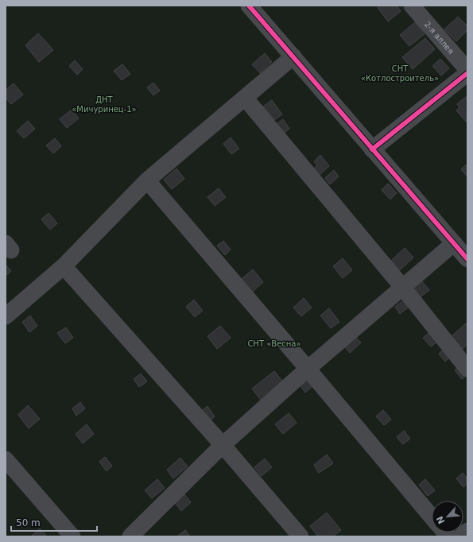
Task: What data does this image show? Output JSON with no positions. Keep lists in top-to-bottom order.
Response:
{
  "streets": {
    "street": ["2-я аллея"]
  },
  "parks": ["СНТ «Котлостроитель»", "ДНТ «Мичуринец-1»", "СНТ «Весна»"],
  "scale_bar": "50 m",
  "north": "bottom left"
}
